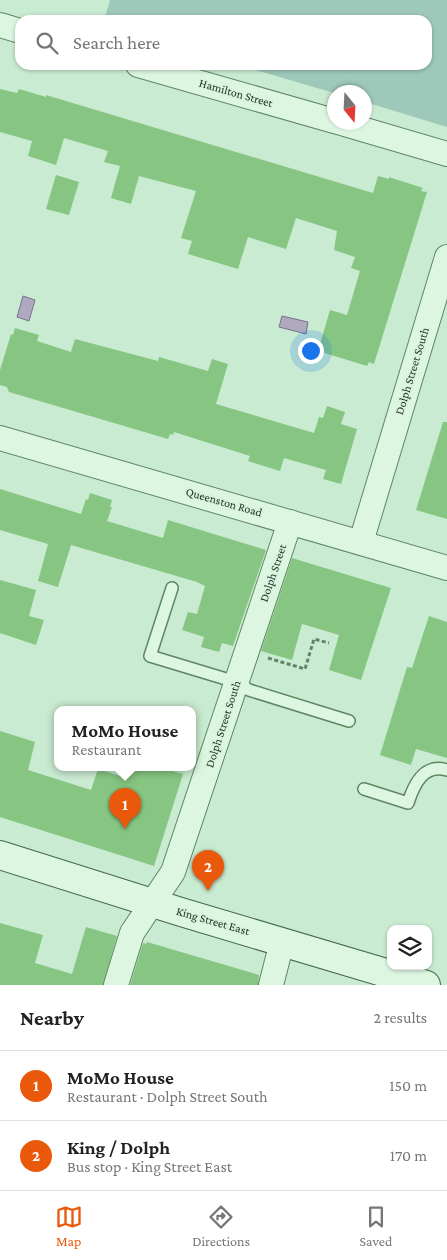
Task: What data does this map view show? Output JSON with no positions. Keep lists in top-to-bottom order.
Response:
{
  "streets": {
    "main road": ["King Street East"],
    "street": [
      "Hamilton Street",
      "Dolph Street South",
      "Queenston Road",
      "Dolph Street"
    ]
  },
  "crossings": [
    ["Dolph Street South", "Queenston Road"],
    ["Dolph Street South", "Dolph Street"],
    ["Dolph Street South", "King Street East"],
    ["Queenston Road", "Dolph Street"]
  ],
  "north": "bottom",
  "page": {
    "search": "Search here",
    "popup": ["MoMo House", "Restaurant"],
    "pins": ["1", "2"],
    "heading": ["Nearby", "2 results"],
    "list": [
      {
        "mark": "1",
        "name": "MoMo House",
        "note": "Restaurant · Dolph Street South",
        "value": "150 m"
      },
      {
        "mark": "2",
        "name": "King / Dolph",
        "note": "Bus stop · King Street East",
        "value": "170 m"
      }
    ],
    "nav": ["Map", "Directions", "Saved"]
  }
}
